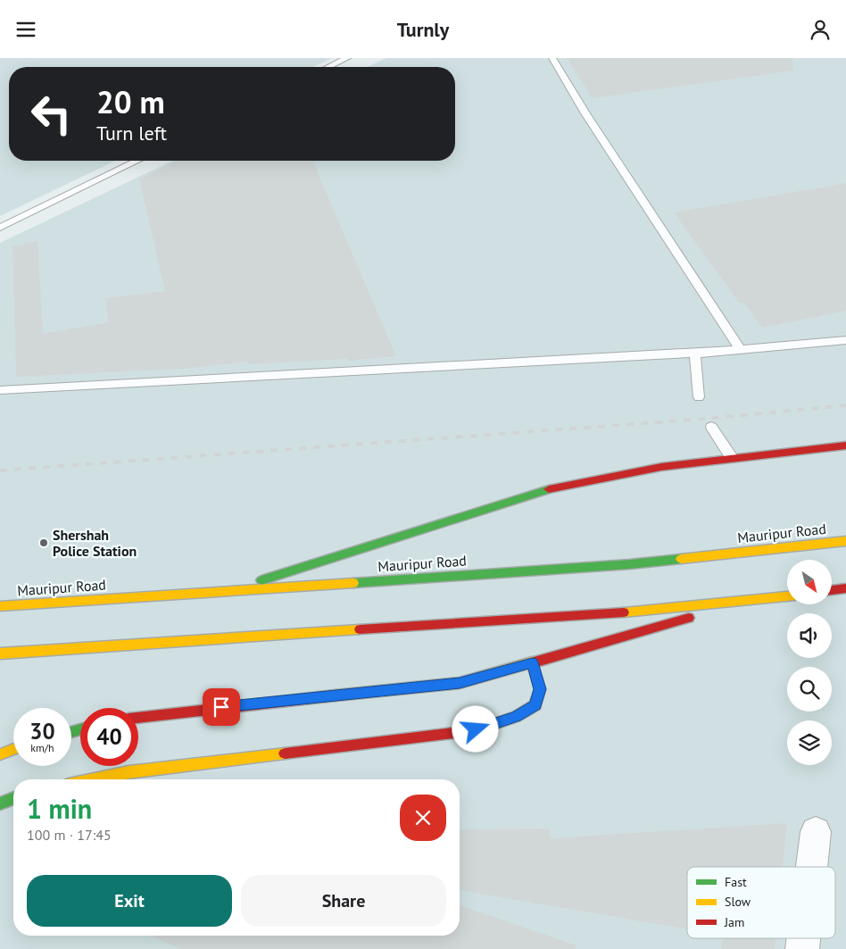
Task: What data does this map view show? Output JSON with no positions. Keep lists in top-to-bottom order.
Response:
{
  "streets": {
    "main road": ["Mauripur Road"]
  },
  "places": ["Shershah Police Station"],
  "legend": ["Fast", "Slow", "Jam"],
  "north": "bottom right",
  "page": {
    "header": "Turnly",
    "turn": ["20 m", "Turn left"],
    "speed": "30 km/h",
    "limit": "40",
    "heading": ["1 min", "100 m · 17:45"],
    "buttons": ["Exit", "Share"]
  }
}
